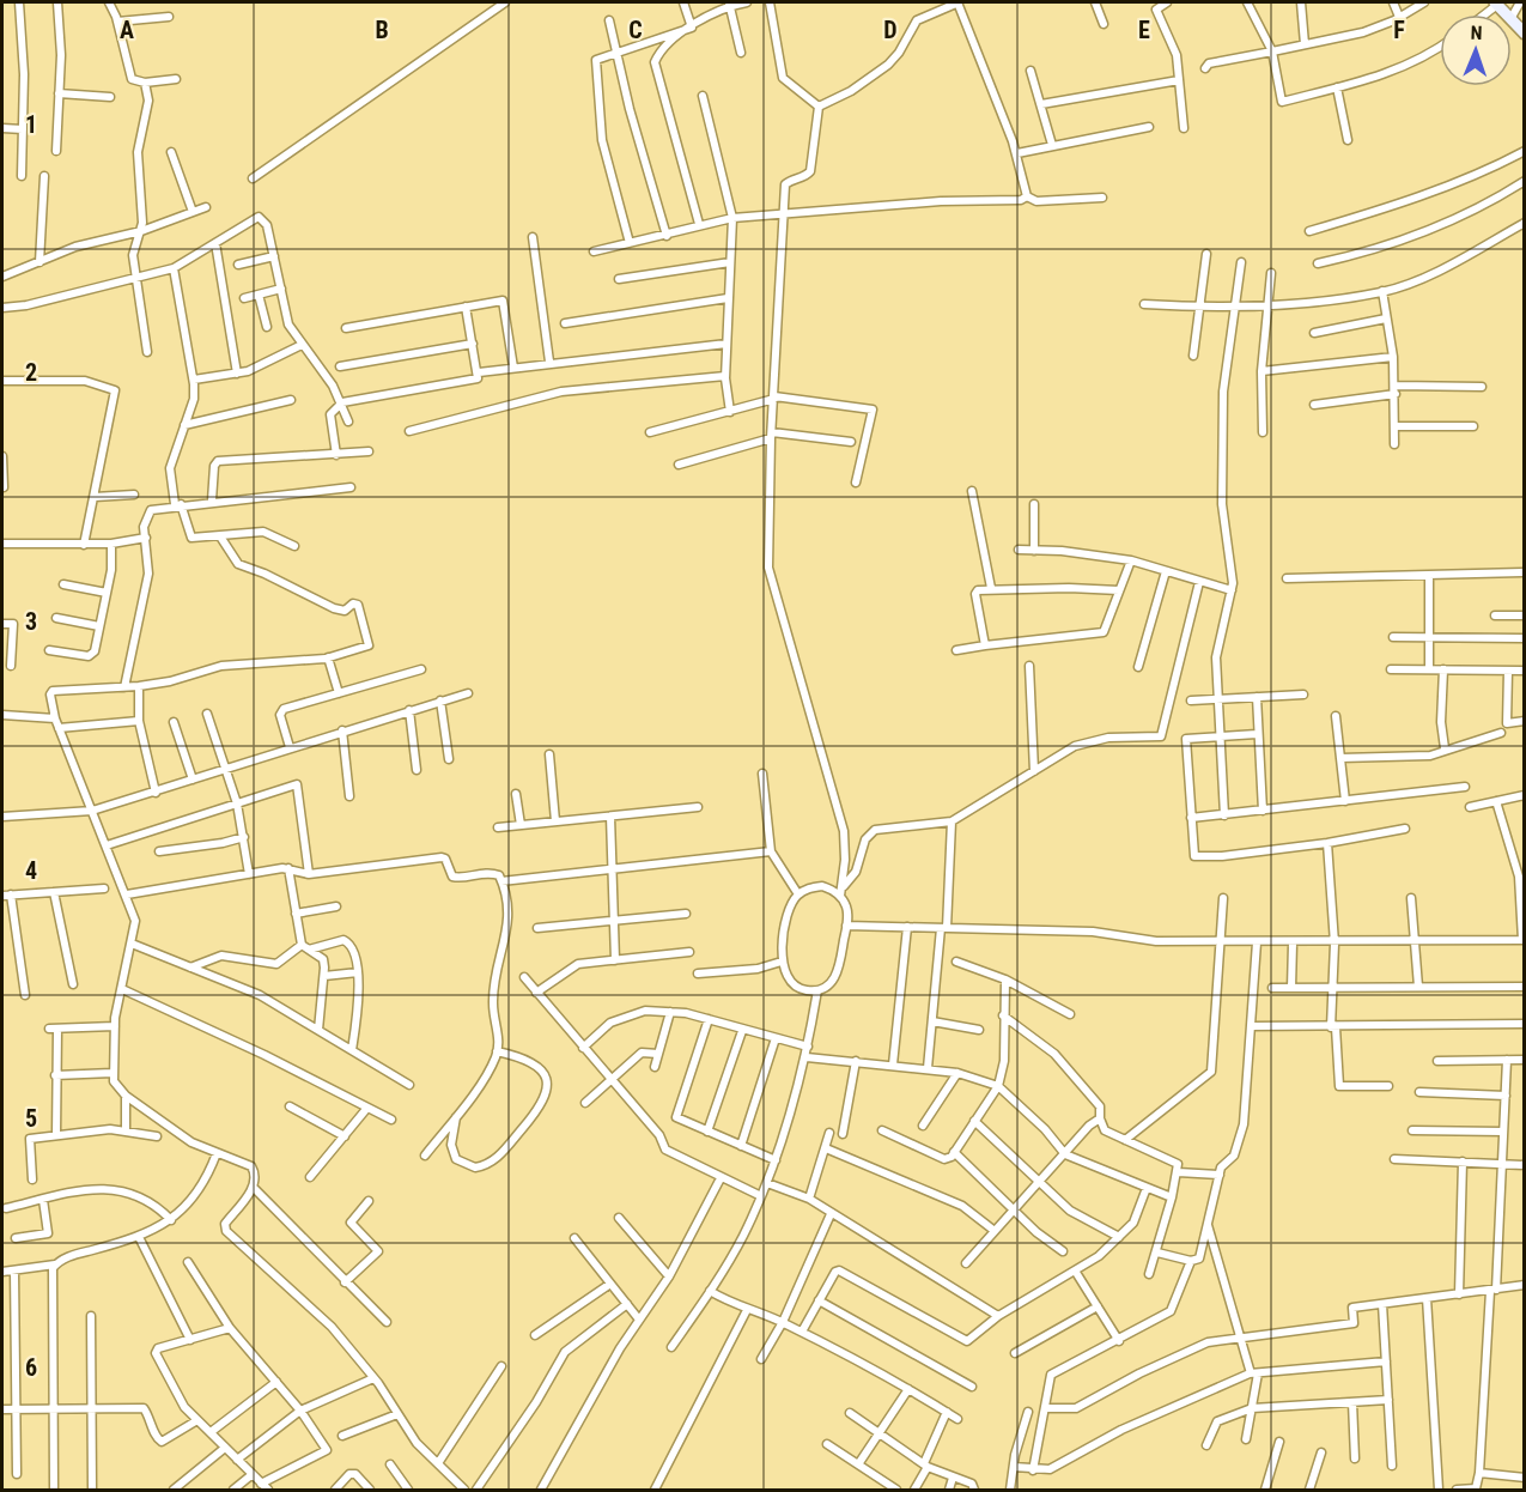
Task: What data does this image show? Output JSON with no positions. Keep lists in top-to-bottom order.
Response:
{
  "north": "top",
  "grid": {
    "columns": [
      "A",
      "B",
      "C",
      "D",
      "E",
      "F"
    ],
    "rows": [
      "1",
      "2",
      "3",
      "4",
      "5",
      "6"
    ]
  }
}
